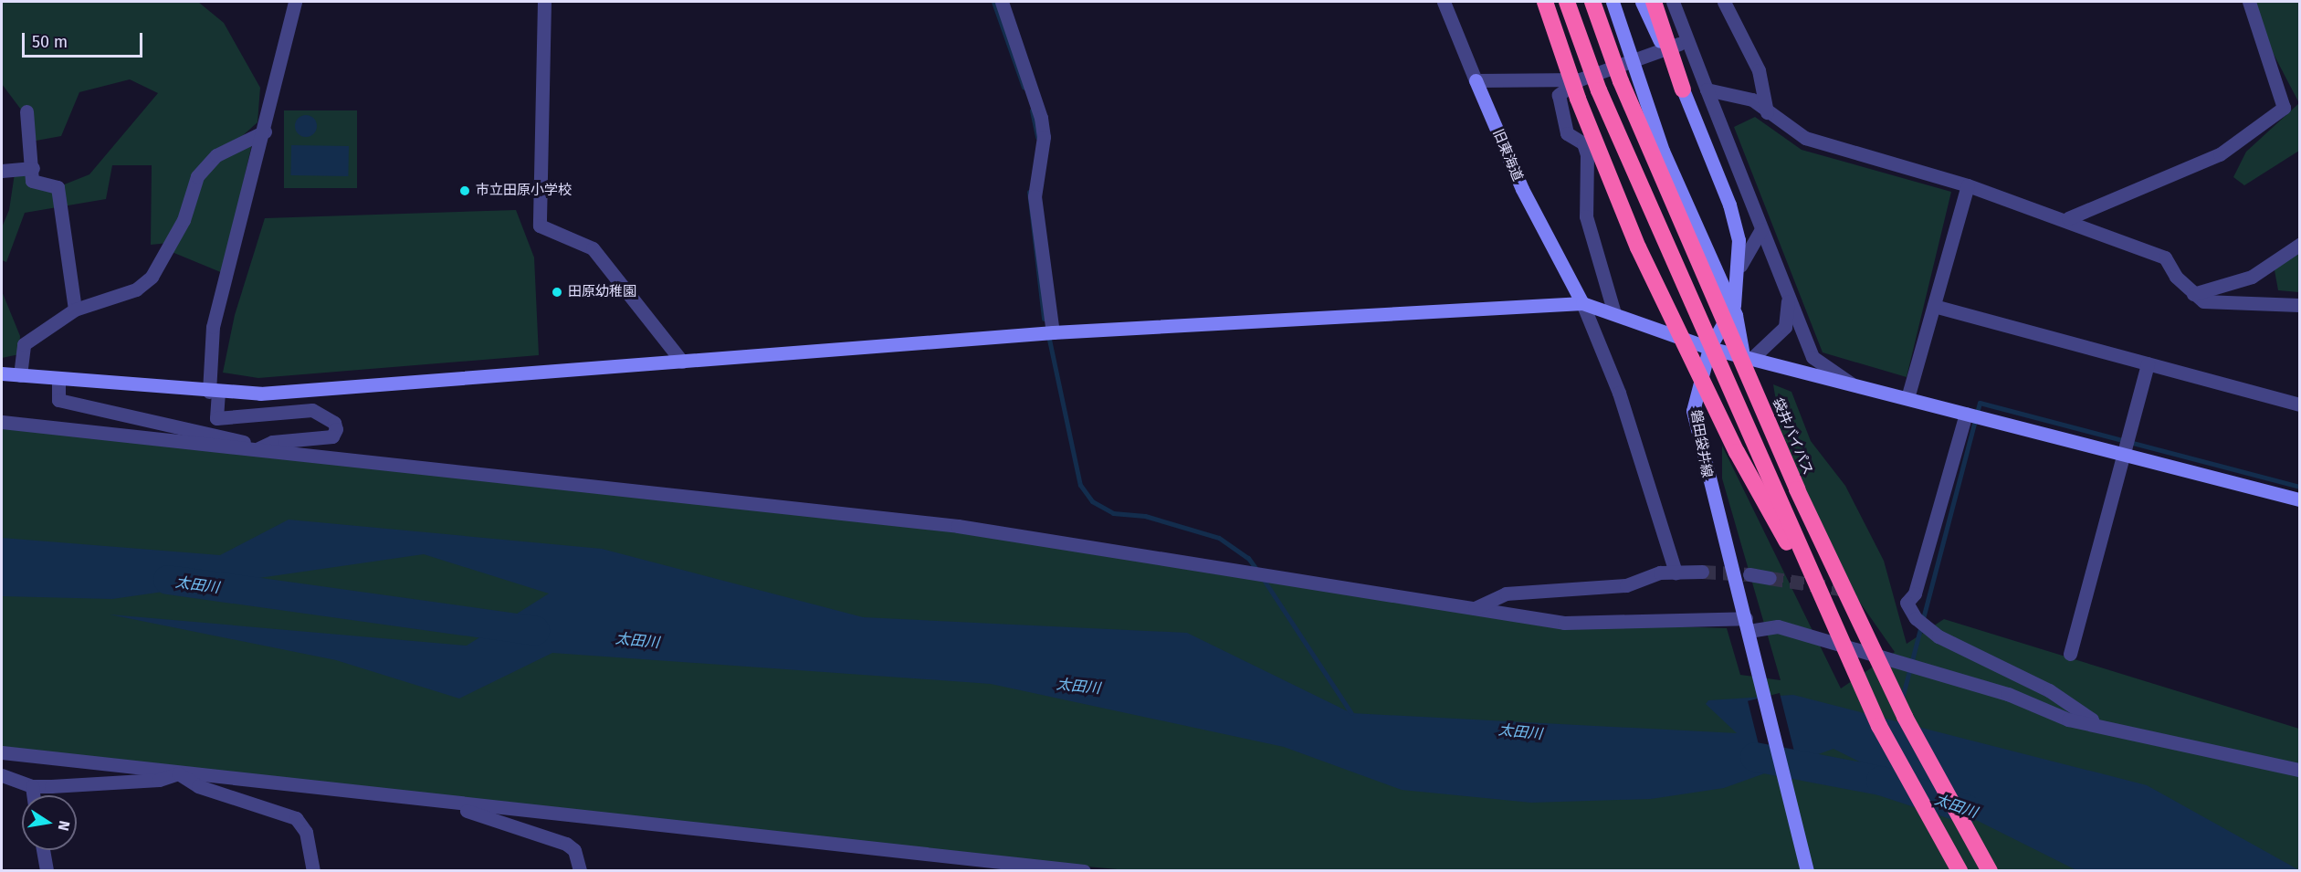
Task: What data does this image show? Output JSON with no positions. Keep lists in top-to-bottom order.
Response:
{
  "streets": {
    "highway": ["袋井バイパス"],
    "street": ["旧東海道", "磐田袋井線"]
  },
  "water": ["太田川"],
  "places": ["市立田原小学校", "田原幼稚園"],
  "scale_bar": "50 m",
  "north": "right"
}
